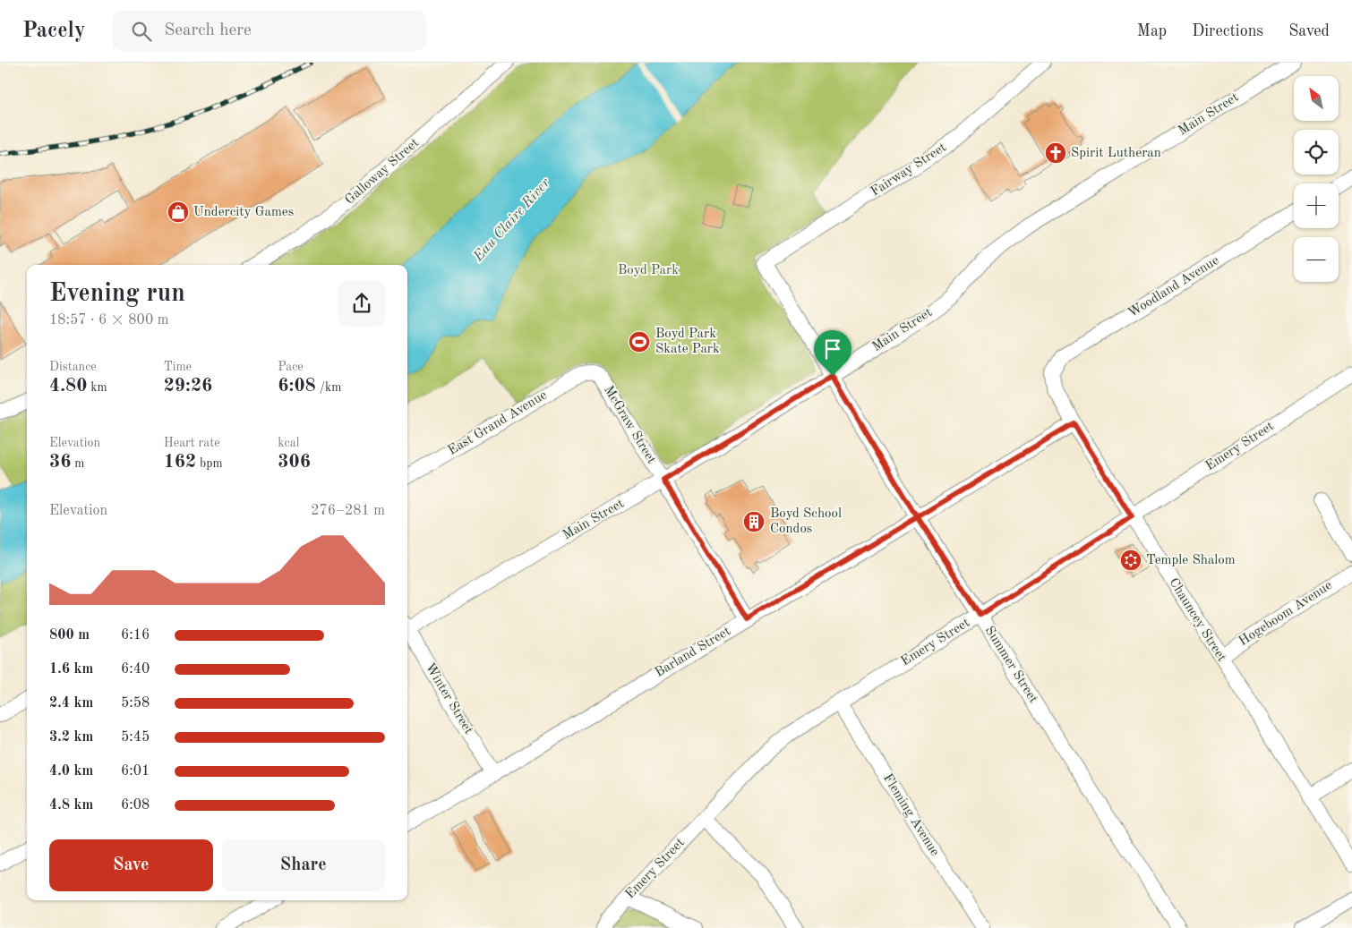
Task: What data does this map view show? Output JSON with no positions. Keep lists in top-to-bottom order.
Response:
{
  "streets": {
    "street": [
      "Main Street",
      "Fairway Street",
      "Galloway Street",
      "Woodland Avenue",
      "East Grand Avenue",
      "McGraw Street",
      "Emery Street",
      "Hogeboom Avenue",
      "Chauncey Street",
      "Barland Street",
      "Summer Street",
      "Winter Street",
      "Fleming Avenue"
    ]
  },
  "crossings": [
    ["Main Street", "McGraw Street"],
    ["Main Street", "Summer Street"],
    ["Fairway Street", "Summer Street"],
    ["Woodland Avenue", "Chauncey Street"],
    ["East Grand Avenue", "McGraw Street"],
    ["McGraw Street", "Barland Street"],
    ["Emery Street", "Chauncey Street"],
    ["Emery Street", "Summer Street"],
    ["Emery Street", "Fleming Avenue"],
    ["Hogeboom Avenue", "Chauncey Street"],
    ["Chauncey Street", "Barland Street"],
    ["Barland Street", "Summer Street"],
    ["Barland Street", "Winter Street"]
  ],
  "water": ["Eau Claire River"],
  "parks": ["Boyd Park"],
  "places": {
    "church": ["Spirit Lutheran"],
    "shop": ["Undercity Games"],
    "sports": ["Boyd Park Skate Park"],
    "building": ["Boyd School Condos"],
    "synagogue": ["Temple Shalom"]
  },
  "north": "top left",
  "page": {
    "header": "Pacely",
    "search": "Search here",
    "nav": ["Map", "Directions", "Saved"],
    "map_buttons": ["+", "−"],
    "heading": ["Evening run", "18:57 · 6 × 800 m"],
    "stats": [
      ["Distance", "4.80 km"],
      ["Time", "29:26"],
      ["Pace", "6:08 /km"],
      ["Elevation", "36 m"],
      ["Heart rate", "162 bpm"],
      ["kcal", "306"]
    ],
    "chart": ["Elevation", "276–281 m"],
    "list": [
      {
        "name": "800 m",
        "note": "6:16"
      },
      {
        "name": "1.6 km",
        "note": "6:40"
      },
      {
        "name": "2.4 km",
        "note": "5:58"
      },
      {
        "name": "3.2 km",
        "note": "5:45"
      },
      {
        "name": "4.0 km",
        "note": "6:01"
      },
      {
        "name": "4.8 km",
        "note": "6:08"
      }
    ],
    "buttons": ["Save", "Share"]
  }
}
